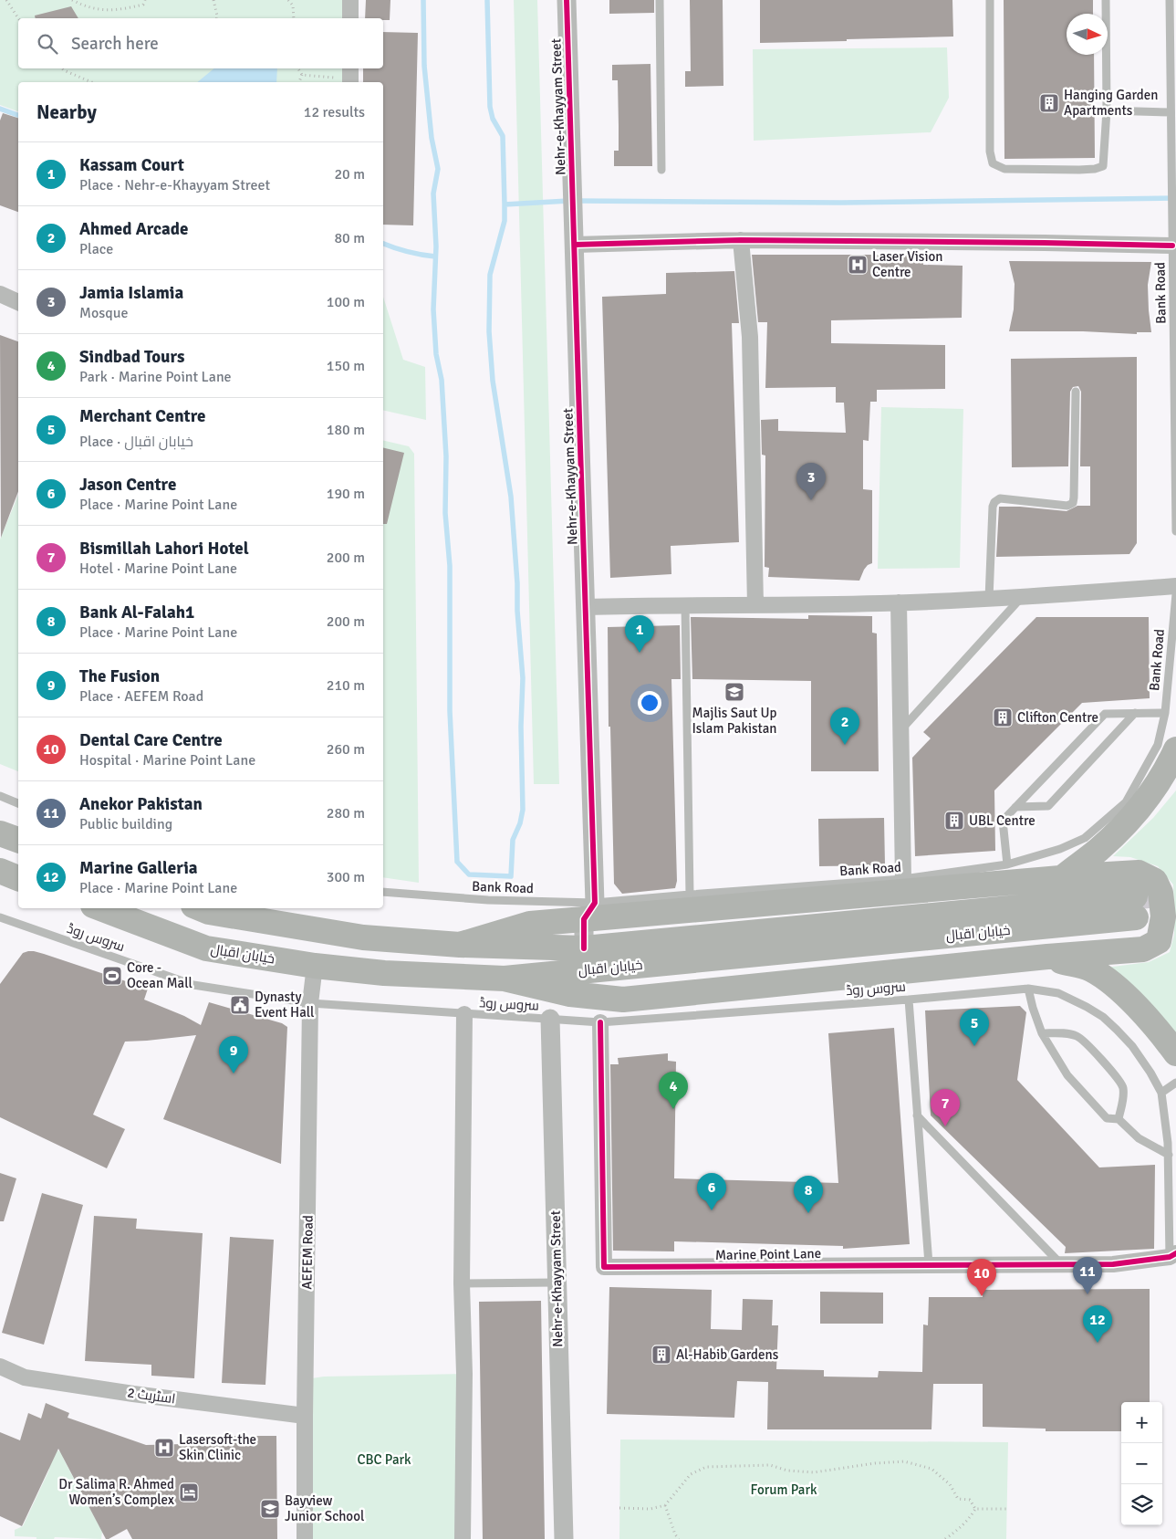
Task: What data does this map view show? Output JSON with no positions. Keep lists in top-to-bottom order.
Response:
{
  "streets": {
    "main road": ["خیابان اقبال"],
    "street": [
      "Nehr-e-Khayyam Street",
      "AEFEM Road",
      "Marine Point Lane",
      "اسٹریٹ 2"
    ],
    "lane": ["Bank Road", "سروس روڈ"]
  },
  "crossings": [
    ["Nehr-e-Khayyam Street", "Bank Road"],
    ["Nehr-e-Khayyam Street", "خیابان اقبال"],
    ["Nehr-e-Khayyam Street", "سروس روڈ"],
    ["خیابان اقبال", "AEFEM Road"],
    ["سروس روڈ", "AEFEM Road"],
    ["سروس روڈ", "Marine Point Lane"],
    ["AEFEM Road", "اسٹریٹ 2"]
  ],
  "parks": ["CBC Park", "Forum Park"],
  "places": {
    "building": [
      "Hanging Garden Apartments",
      "Clifton Centre",
      "UBL Centre",
      "Al-Habib Gardens"
    ],
    "hospital": ["Laser Vision Centre", "Lasersoft-the Skin Clinic"],
    "school or university": ["Majlis Saut Up Islam Pakistan", "Bayview Junior School"],
    "sports": ["Core - Ocean Mall"],
    "public building": ["Dynasty Event Hall"],
    "hotel": ["Dr Salima R. Ahmed Women’s Complex"]
  },
  "north": "right",
  "page": {
    "search": "Search here",
    "heading": ["Nearby", "12 results"],
    "list": [
      {
        "mark": "1",
        "name": "Kassam Court",
        "note": "Place · Nehr-e-Khayyam Street",
        "value": "20 m"
      },
      {
        "mark": "2",
        "name": "Ahmed Arcade",
        "note": "Place",
        "value": "80 m"
      },
      {
        "mark": "3",
        "name": "Jamia Islamia",
        "note": "Mosque",
        "value": "100 m"
      },
      {
        "mark": "4",
        "name": "Sindbad Tours",
        "note": "Park · Marine Point Lane",
        "value": "150 m"
      },
      {
        "mark": "5",
        "name": "Merchant Centre",
        "note": "Place · خیابان اقبال",
        "value": "180 m"
      },
      {
        "mark": "6",
        "name": "Jason Centre",
        "note": "Place · Marine Point Lane",
        "value": "190 m"
      },
      {
        "mark": "7",
        "name": "Bismillah Lahori Hotel",
        "note": "Hotel · Marine Point Lane",
        "value": "200 m"
      },
      {
        "mark": "8",
        "name": "Bank Al-Falah1",
        "note": "Place · Marine Point Lane",
        "value": "200 m"
      },
      {
        "mark": "9",
        "name": "The Fusion",
        "note": "Place · AEFEM Road",
        "value": "210 m"
      },
      {
        "mark": "10",
        "name": "Dental Care Centre",
        "note": "Hospital · Marine Point Lane",
        "value": "260 m"
      },
      {
        "mark": "11",
        "name": "Anekor Pakistan",
        "note": "Public building",
        "value": "280 m"
      },
      {
        "mark": "12",
        "name": "Marine Galleria",
        "note": "Place · Marine Point Lane",
        "value": "300 m"
      }
    ],
    "pins": [
      "3",
      "1",
      "2",
      "5",
      "9",
      "4",
      "7",
      "6",
      "8",
      "11",
      "10",
      "12"
    ],
    "map_buttons": ["+", "−"]
  }
}
